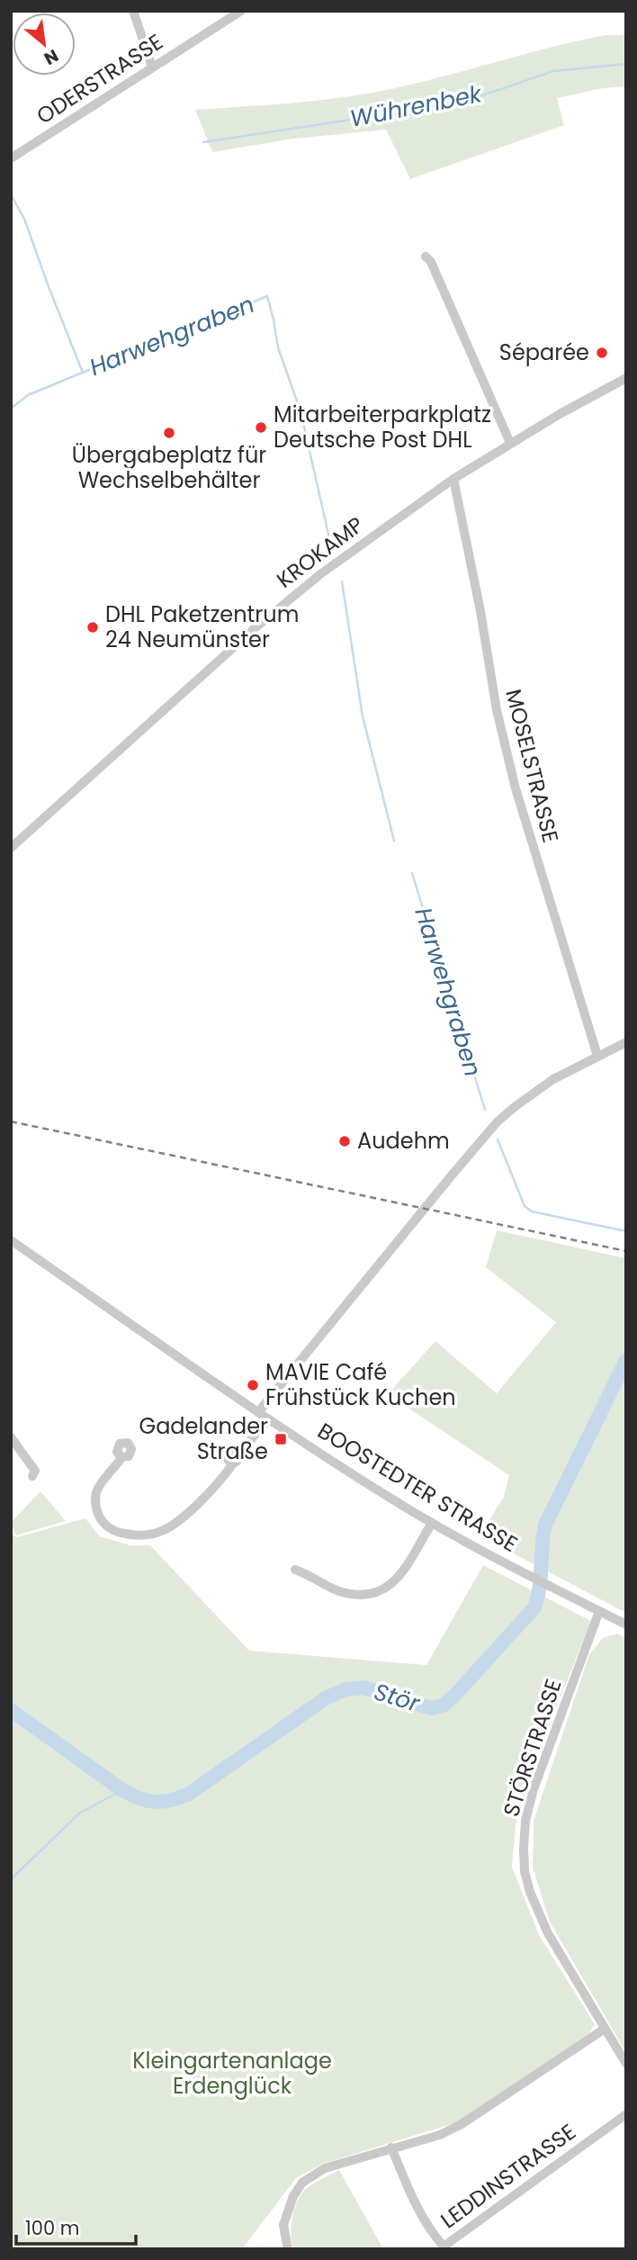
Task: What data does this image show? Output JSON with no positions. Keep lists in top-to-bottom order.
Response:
{
  "streets": {
    "street": [
      "ODERSTRASSE",
      "KROKAMP",
      "MOSELSTRASSE",
      "BOOSTEDTER STRASSE",
      "STÖRSTRASSE",
      "LEDDINSTRASSE"
    ]
  },
  "crossings": [
    ["KROKAMP", "MOSELSTRASSE"],
    ["BOOSTEDTER STRASSE", "STÖRSTRASSE"]
  ],
  "water": ["Wührenbek", "Harwehgraben", "Stör"],
  "parks": ["Kleingartenanlage Erdenglück"],
  "places": {
    "other": [
      "Séparée",
      "Mitarbeiterparkplatz Deutsche Post DHL",
      "Übergabeplatz für Wechselbehälter",
      "DHL Paketzentrum 24 Neumünster",
      "Audehm",
      "MAVIE Café Frühstück Kuchen"
    ],
    "transit": ["Gadelander Straße"]
  },
  "scale_bar": "100 m",
  "north": "bottom right"
}
